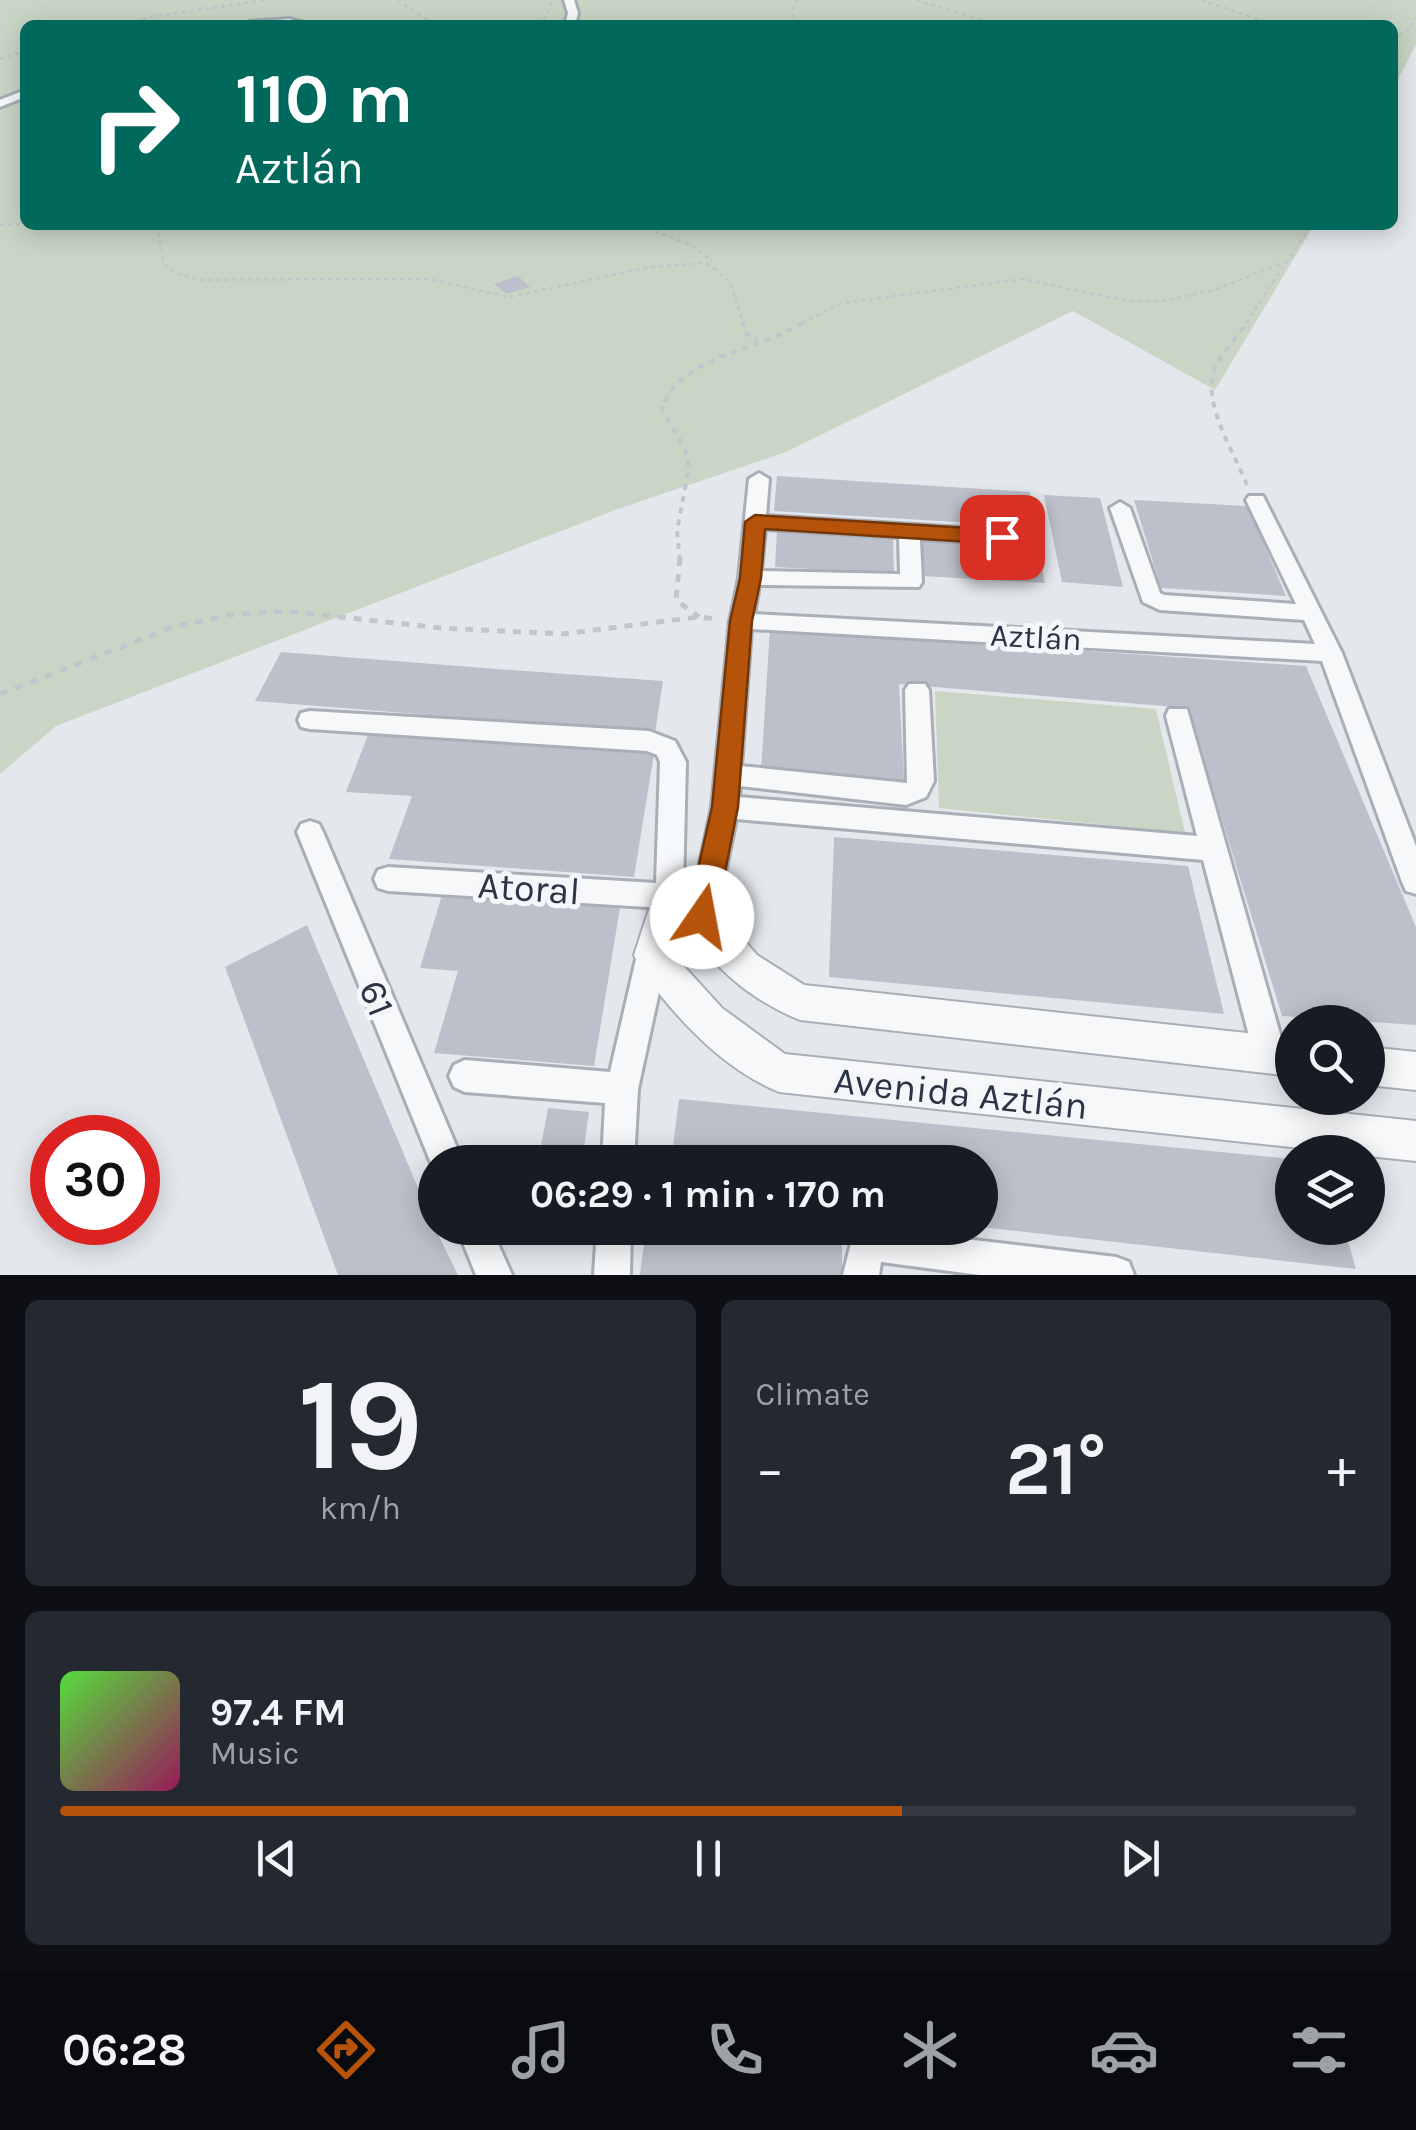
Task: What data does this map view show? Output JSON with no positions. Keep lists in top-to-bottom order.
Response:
{
  "streets": {
    "street": [
      "Aztlán",
      "Atoral",
      "61",
      "Avenida Aztlán"
    ]
  },
  "crossings": [
    ["Atoral", "Avenida Aztlán"]
  ],
  "page": {
    "turn": ["110 m", "Aztlán"],
    "limit": "30",
    "trip": "06:29 · 1 min · 170 m",
    "tile": [
      ["19", "km/h"],
      "Climate"
    ],
    "heat": ["−", "21°", "+"],
    "song": ["97.4 FM", "Music"],
    "tabs": "06:28"
  }
}
